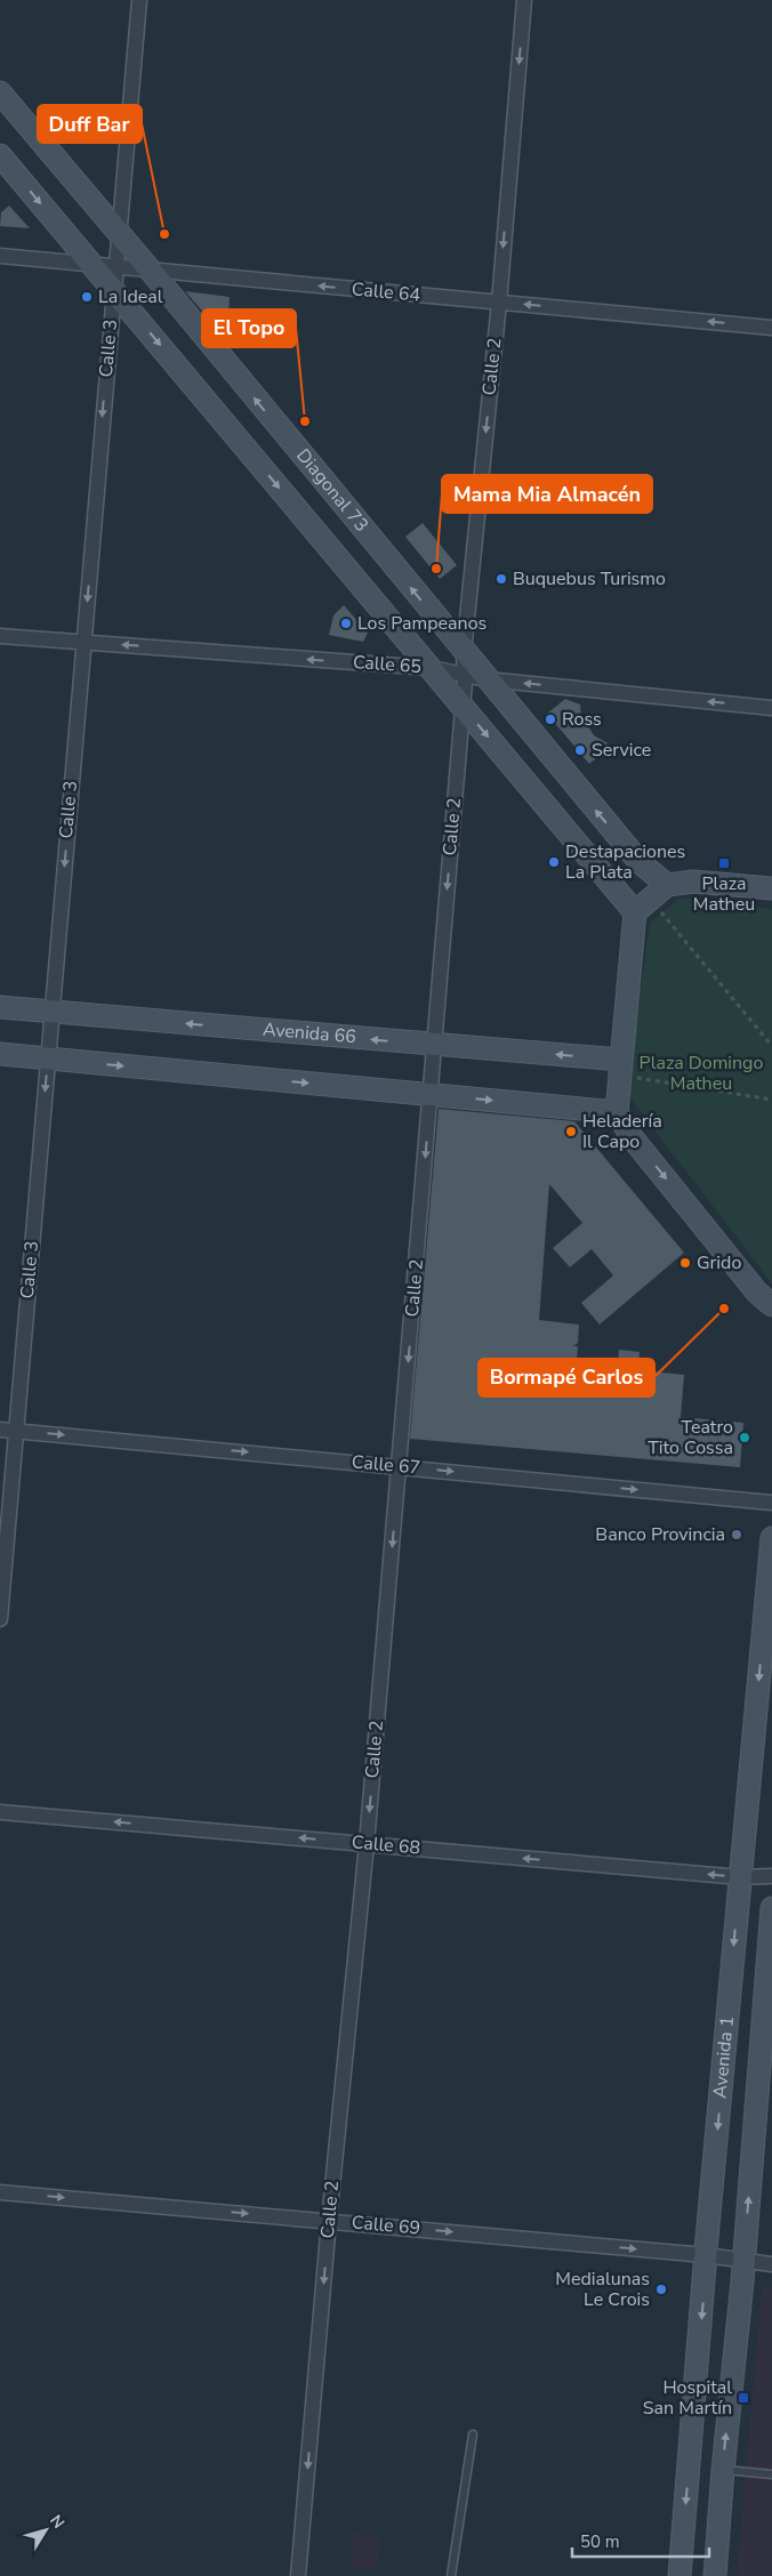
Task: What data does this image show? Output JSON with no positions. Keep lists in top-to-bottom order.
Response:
{
  "streets": {
    "main road": ["Diagonal 73", "Avenida 66", "Avenida 1"],
    "street": [
      "Calle 64",
      "Calle 3",
      "Calle 2",
      "Calle 65",
      "Calle 67",
      "Calle 68",
      "Calle 69"
    ]
  },
  "crossings": [
    ["Calle 64", "Calle 3"],
    ["Calle 64", "Calle 2"],
    ["Calle 64", "Diagonal 73"],
    ["Calle 3", "Diagonal 73"],
    ["Calle 3", "Calle 65"],
    ["Calle 3", "Avenida 66"],
    ["Calle 3", "Calle 67"],
    ["Calle 2", "Diagonal 73"],
    ["Calle 2", "Calle 65"],
    ["Calle 2", "Avenida 66"],
    ["Calle 2", "Calle 67"],
    ["Calle 2", "Calle 68"],
    ["Calle 2", "Calle 69"],
    ["Diagonal 73", "Calle 65"],
    ["Calle 68", "Avenida 1"],
    ["Avenida 1", "Calle 69"]
  ],
  "one_way": [
    "Calle 64",
    "Calle 3",
    "Calle 2",
    "Calle 65",
    "Calle 67",
    "Calle 68",
    "Calle 69"
  ],
  "parks": ["Plaza Domingo Matheu"],
  "places": {
    "other": [
      "Duff Bar",
      "La Ideal",
      "El Topo",
      "Mama Mia Almacén",
      "Buquebus Turismo",
      "Los Pampeanos",
      "Ross",
      "Service",
      "Destapaciones La Plata",
      "Heladería Il Capo",
      "Grido",
      "Bormapé Carlos",
      "Teatro Tito Cossa",
      "Banco Provincia",
      "Medialunas Le Crois"
    ],
    "transit": ["Plaza Matheu", "Hospital San Martín"]
  },
  "scale_bar": "50 m",
  "north": "top right"
}
